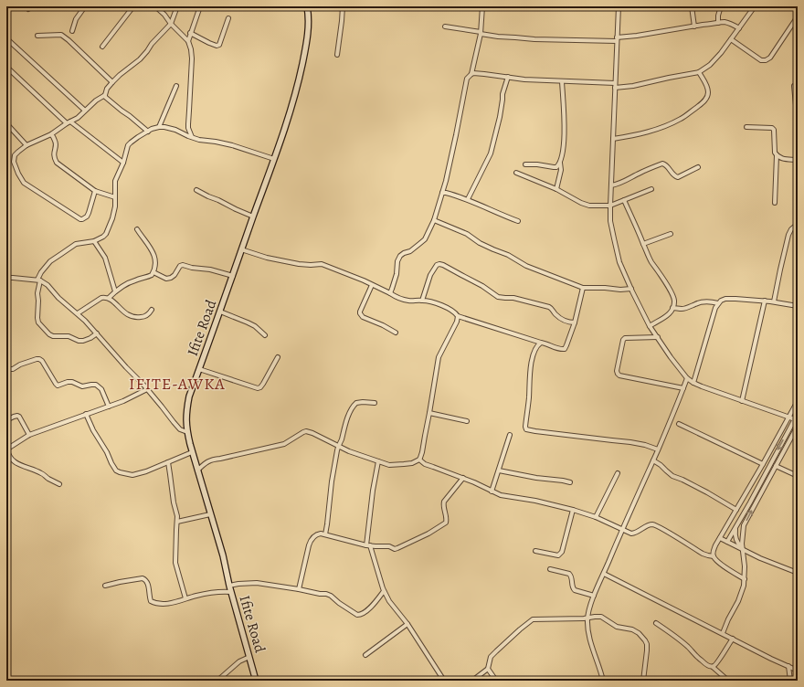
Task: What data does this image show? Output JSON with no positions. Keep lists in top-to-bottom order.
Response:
{
  "streets": {
    "street": ["Ifite Road"]
  },
  "districts": ["IFITE-AWKA"]
}
